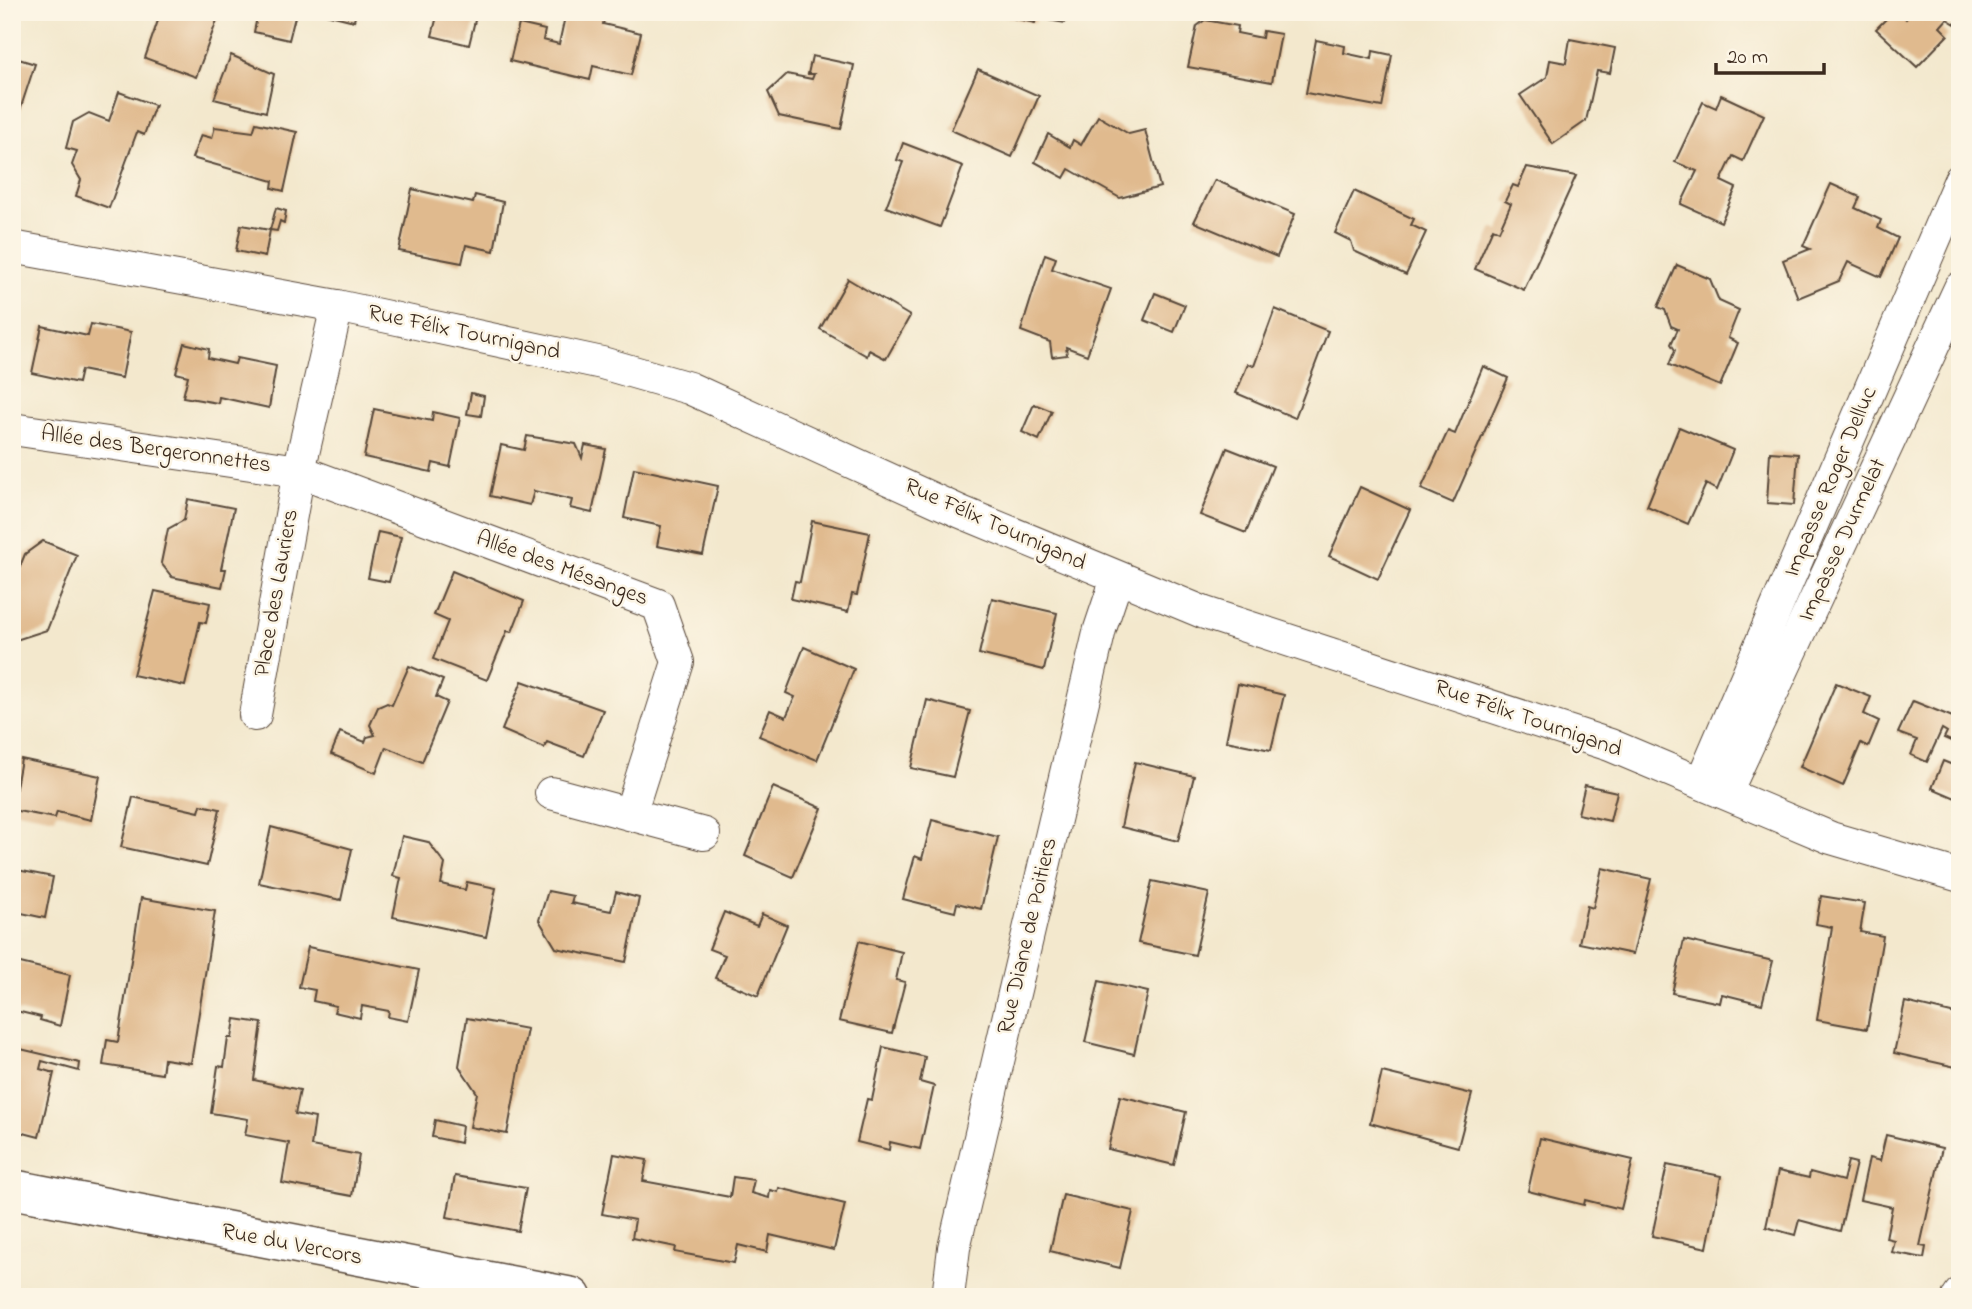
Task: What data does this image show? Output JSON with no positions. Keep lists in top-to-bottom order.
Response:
{
  "streets": {
    "street": [
      "Rue Félix Tournigand",
      "Allée des Bergeronnettes",
      "Impasse Roger Delluc",
      "Impasse Durmelat",
      "Allée des Mésanges",
      "Place des Lauriers",
      "Rue Diane de Poitiers",
      "Rue du Vercors"
    ]
  },
  "crossings": [
    ["Rue Félix Tournigand", "Impasse Roger Delluc"],
    ["Rue Félix Tournigand", "Impasse Durmelat"],
    ["Rue Félix Tournigand", "Place des Lauriers"],
    ["Rue Félix Tournigand", "Rue Diane de Poitiers"],
    ["Allée des Bergeronnettes", "Allée des Mésanges"],
    ["Allée des Bergeronnettes", "Place des Lauriers"],
    ["Impasse Roger Delluc", "Impasse Durmelat"],
    ["Allée des Mésanges", "Place des Lauriers"]
  ],
  "scale_bar": "20 m"
}
